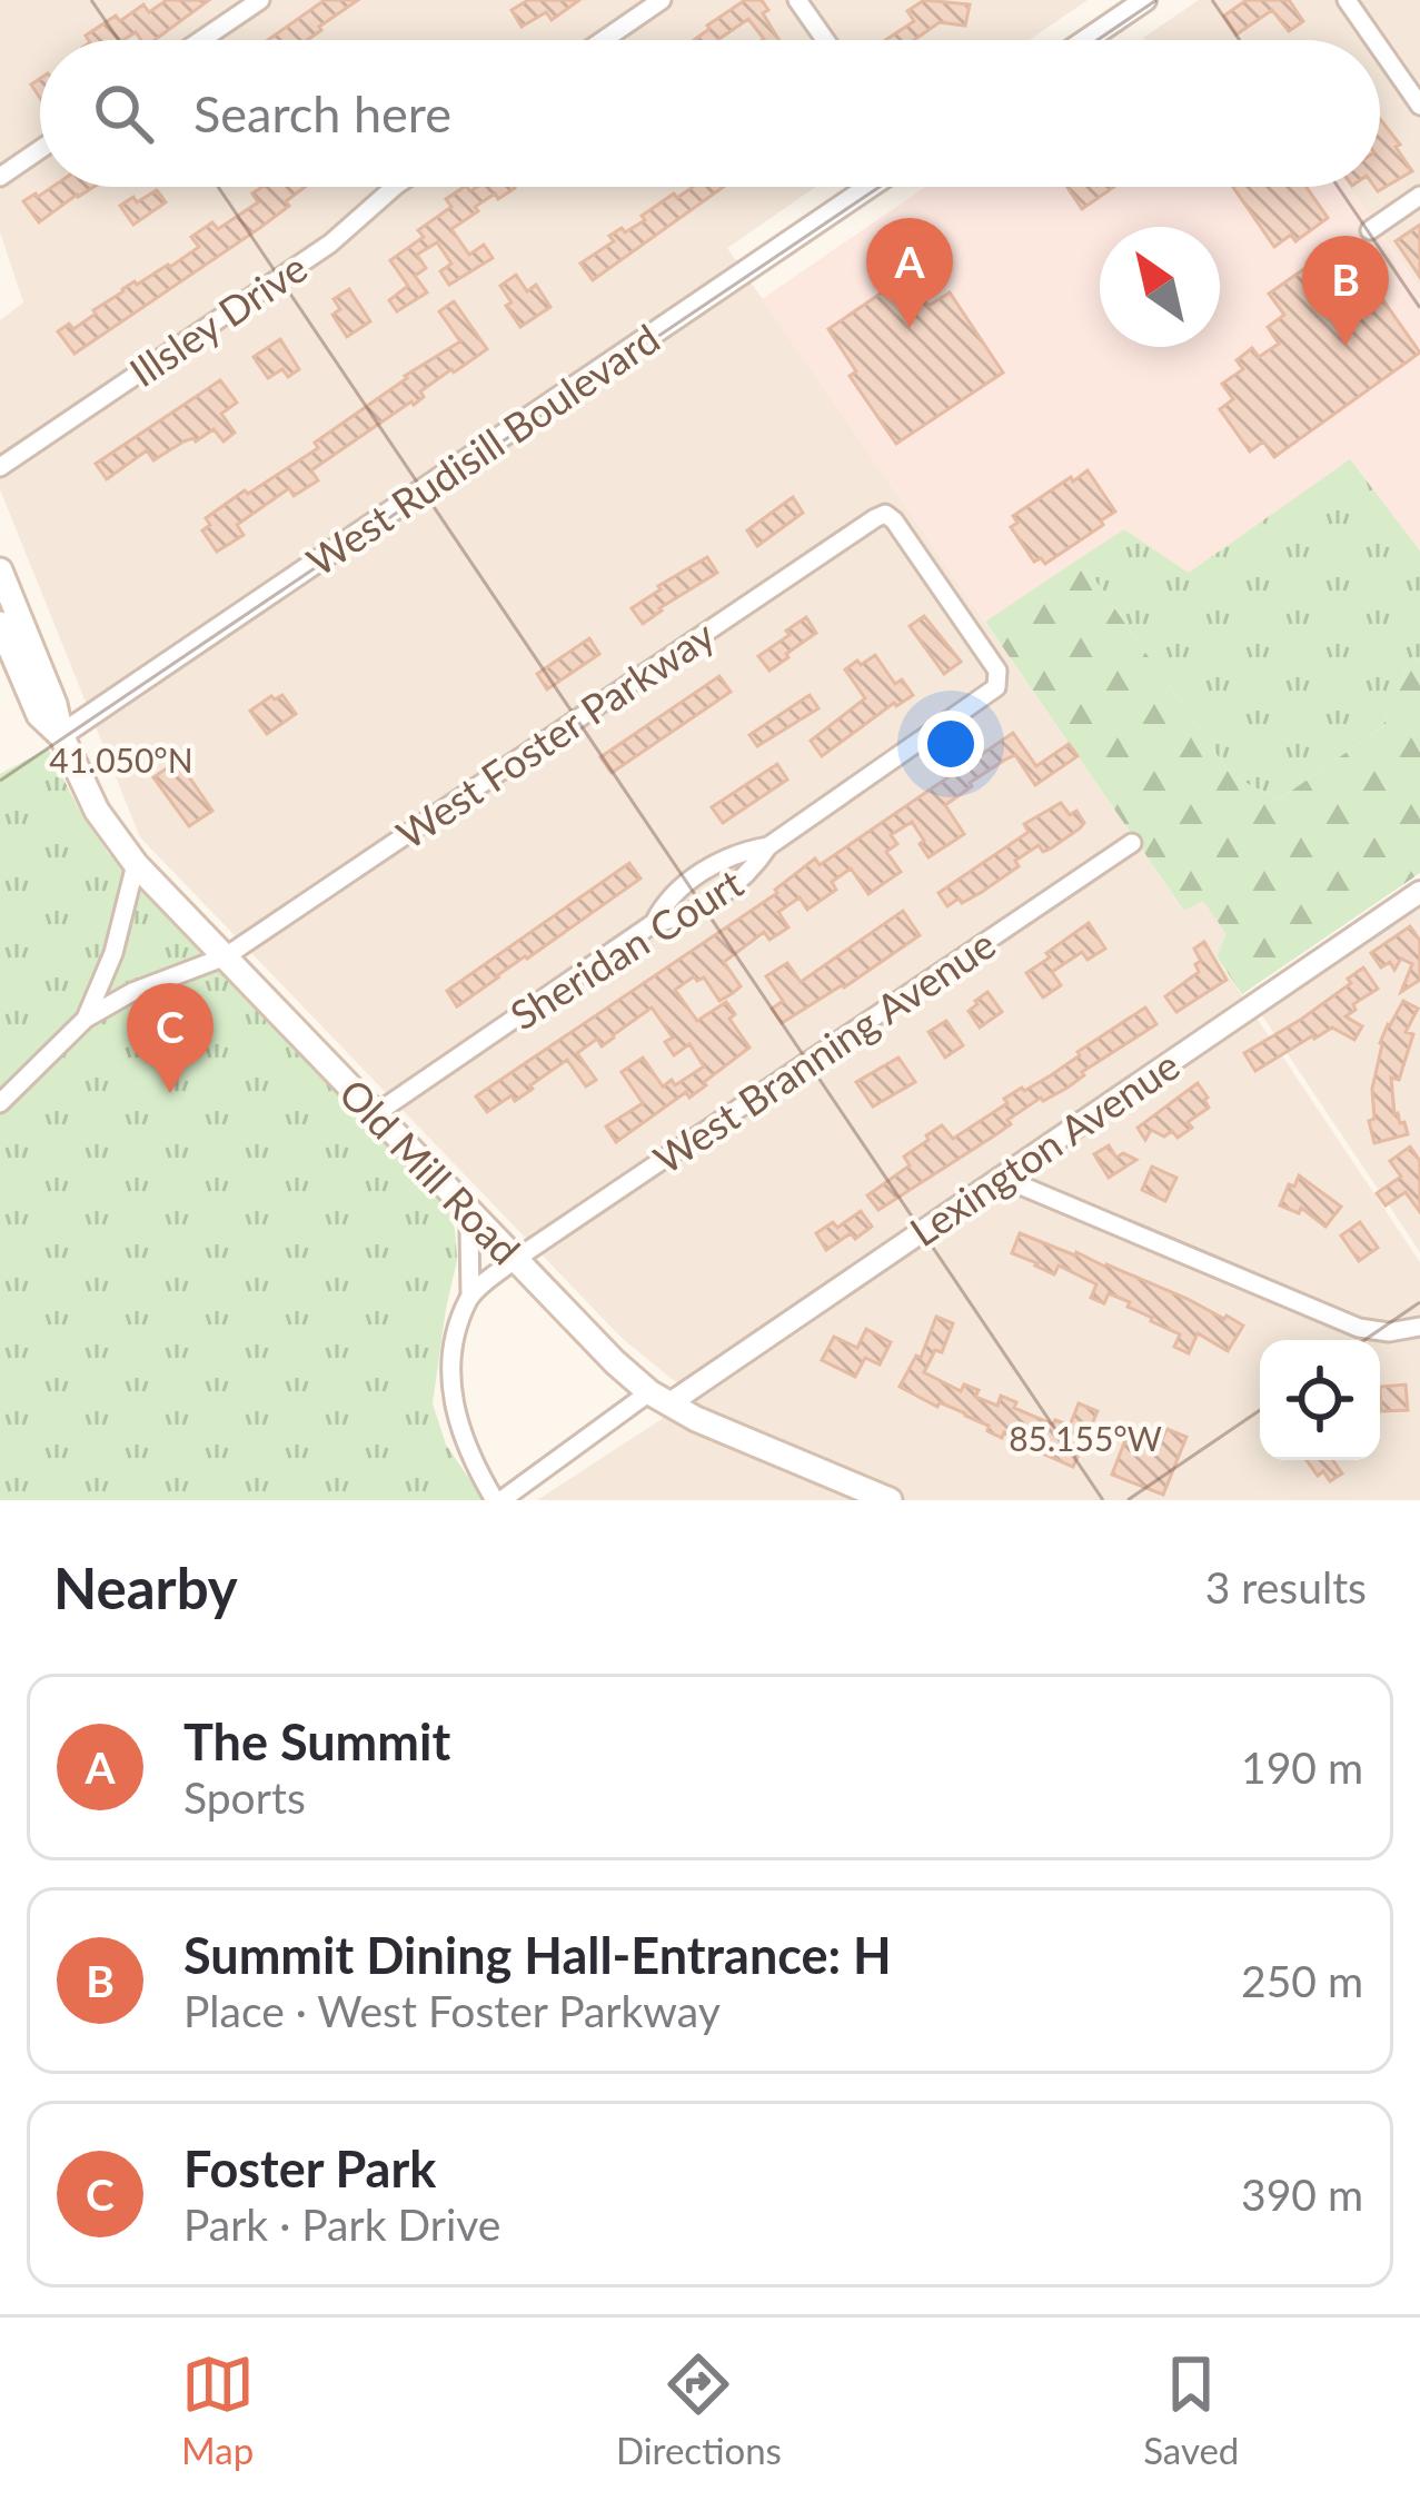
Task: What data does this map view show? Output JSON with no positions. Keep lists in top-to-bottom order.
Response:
{
  "streets": {
    "main road": ["Old Mill Road"],
    "street": [
      "Illsley Drive",
      "West Rudisill Boulevard",
      "West Foster Parkway",
      "Sheridan Court",
      "West Branning Avenue",
      "Lexington Avenue"
    ]
  },
  "crossings": [
    ["West Rudisill Boulevard", "Old Mill Road"],
    ["West Foster Parkway", "Sheridan Court"],
    ["West Foster Parkway", "Old Mill Road"],
    ["Sheridan Court", "Old Mill Road"],
    ["West Branning Avenue", "Old Mill Road"],
    ["Lexington Avenue", "Old Mill Road"]
  ],
  "north": "top left",
  "page": {
    "search": "Search here",
    "pins": ["A", "B", "C"],
    "heading": ["Nearby", "3 results"],
    "list": [
      {
        "mark": "A",
        "name": "The Summit",
        "note": "Sports",
        "value": "190 m"
      },
      {
        "mark": "B",
        "name": "Summit Dining Hall-Entrance: H",
        "note": "Place · West Foster Parkway",
        "value": "250 m"
      },
      {
        "mark": "C",
        "name": "Foster Park",
        "note": "Park · Park Drive",
        "value": "390 m"
      }
    ],
    "nav": ["Map", "Directions", "Saved"]
  },
  "coordinates": ["41.050°N", "85.155°W"]
}
